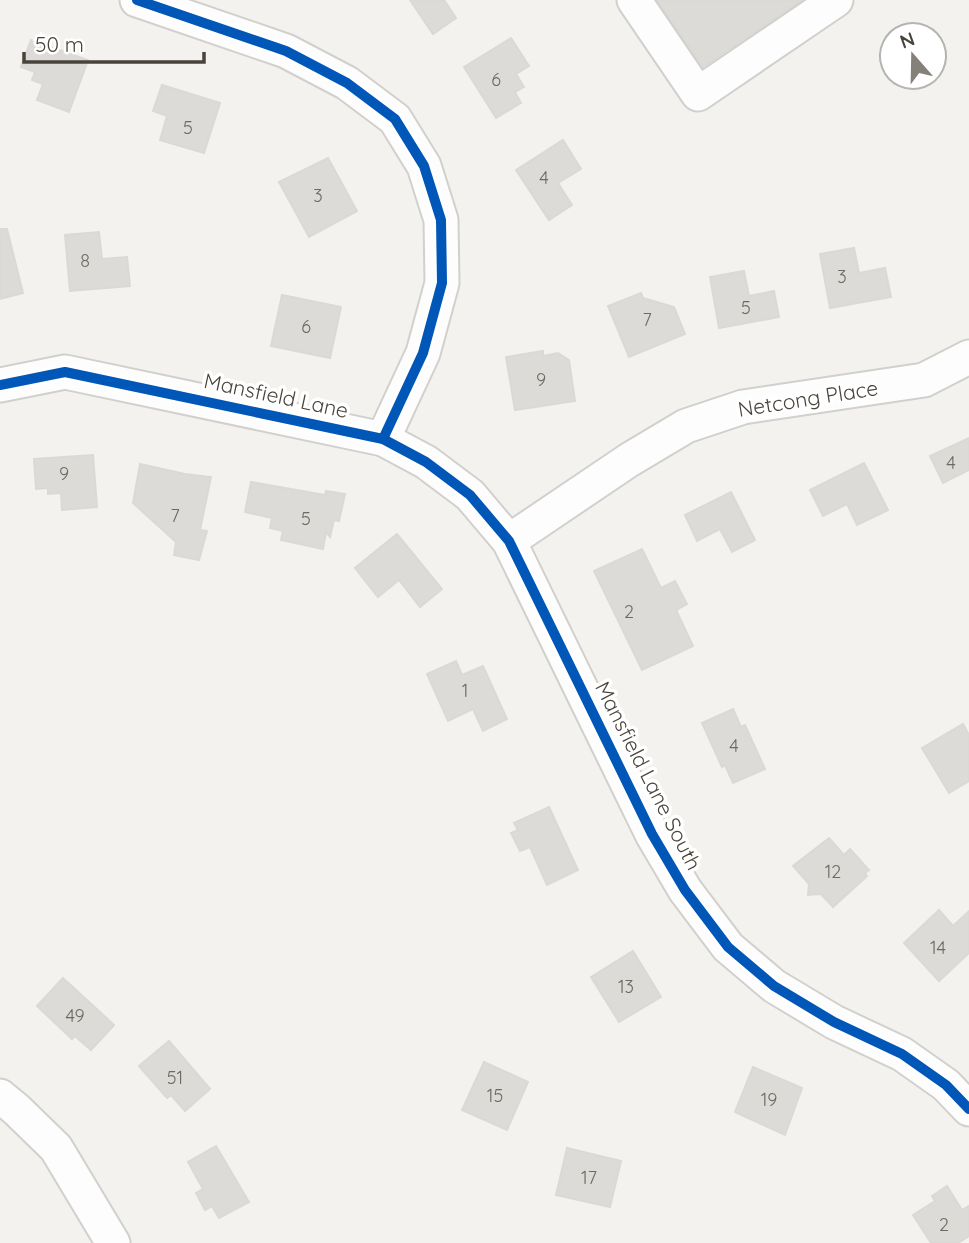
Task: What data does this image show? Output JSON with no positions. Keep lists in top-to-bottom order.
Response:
{
  "streets": {
    "street": ["Mansfield Lane", "Netcong Place", "Mansfield Lane South"]
  },
  "crossings": [
    ["Mansfield Lane", "Netcong Place"],
    ["Mansfield Lane", "Mansfield Lane South"],
    ["Netcong Place", "Mansfield Lane South"]
  ],
  "house_numbers": [
    "6",
    "5",
    "4",
    "3",
    "8",
    "3",
    "5",
    "7",
    "6",
    "9",
    "4",
    "9",
    "7",
    "5",
    "2",
    "1",
    "4",
    "12",
    "14",
    "13",
    "49",
    "51",
    "15",
    "19",
    "17",
    "2"
  ],
  "scale_bar": "50 m",
  "north": "top"
}
